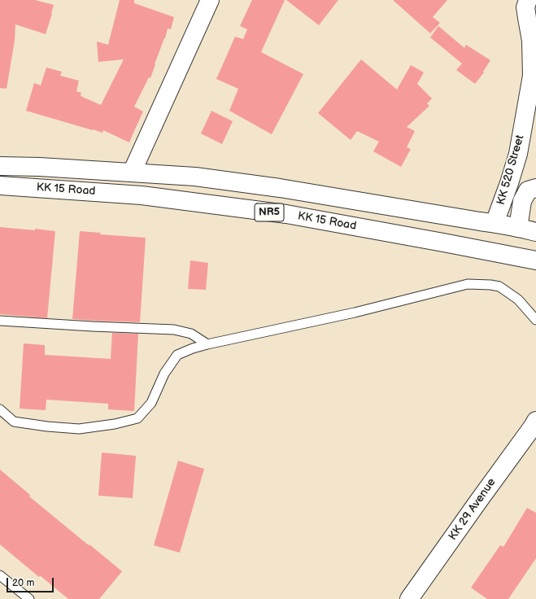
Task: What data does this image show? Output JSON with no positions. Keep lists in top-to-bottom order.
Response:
{
  "streets": {
    "main road": [
      "KK 520 Street",
      "KK 15 Road",
      "NR5",
      "KK 29 Avenue"
    ]
  },
  "crossings": [
    ["KK 520 Street", "KK 15 Road"]
  ],
  "scale_bar": "20 m"
}
